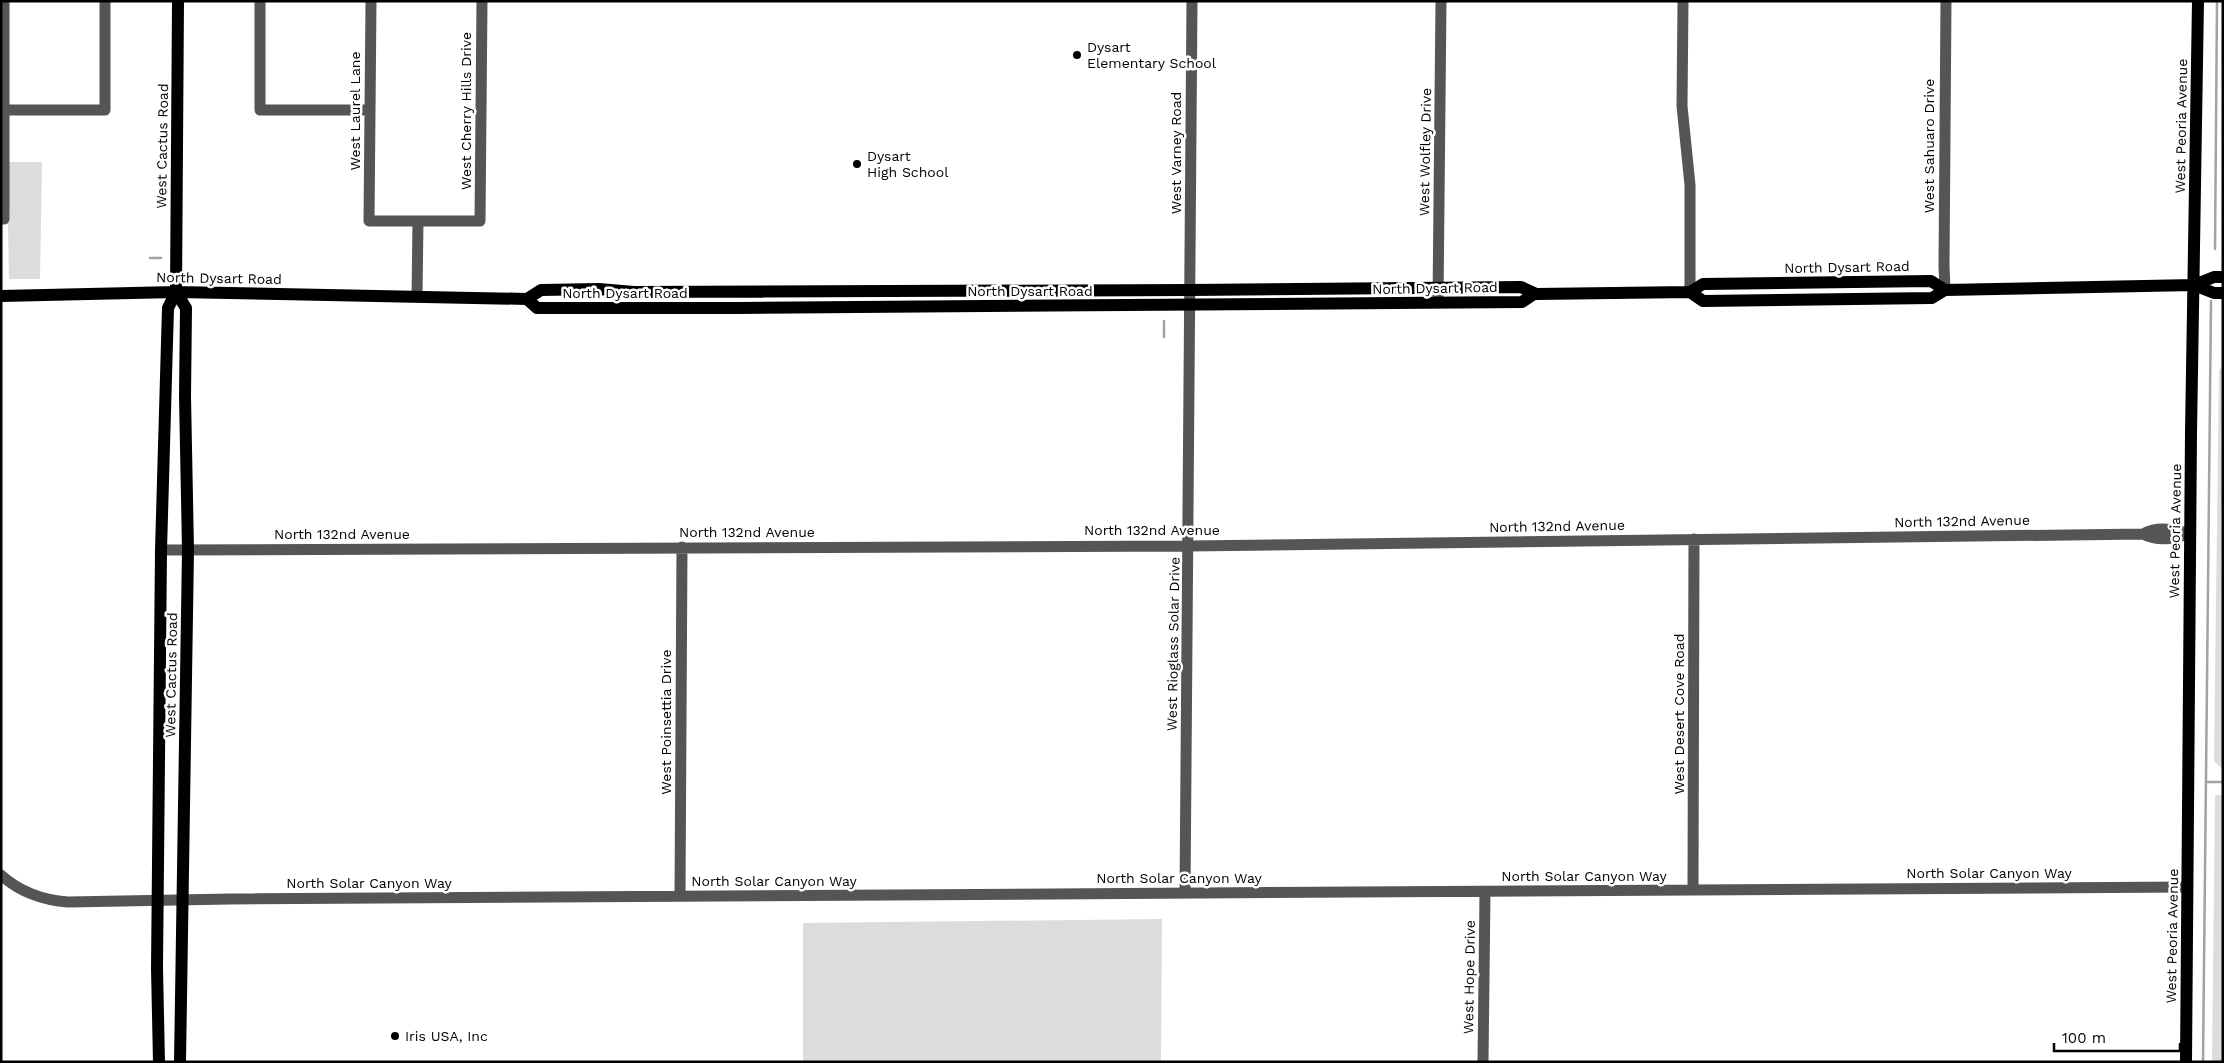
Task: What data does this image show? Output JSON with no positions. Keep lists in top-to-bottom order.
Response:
{
  "streets": {
    "main road": ["West Peoria Avenue", "West Cactus Road", "North Dysart Road"],
    "street": [
      "West Laurel Lane",
      "West Cherry Hills Drive",
      "West Sahuaro Drive",
      "West Wolfley Drive",
      "West Varney Road",
      "North 132nd Avenue",
      "West Rioglass Solar Drive",
      "West Desert Cove Road",
      "West Poinsettia Drive",
      "North Solar Canyon Way",
      "West Hope Drive"
    ]
  },
  "crossings": [
    ["West Laurel Lane", "West Cherry Hills Drive"],
    ["West Peoria Avenue", "North Dysart Road"],
    ["West Peoria Avenue", "North 132nd Avenue"],
    ["West Peoria Avenue", "North Solar Canyon Way"],
    ["West Cactus Road", "North Dysart Road"],
    ["West Cactus Road", "North 132nd Avenue"],
    ["West Cactus Road", "North Solar Canyon Way"],
    ["West Sahuaro Drive", "North Dysart Road"],
    ["West Wolfley Drive", "North Dysart Road"],
    ["West Varney Road", "North Dysart Road"],
    ["West Varney Road", "West Rioglass Solar Drive"],
    ["North Dysart Road", "West Rioglass Solar Drive"],
    ["North 132nd Avenue", "West Rioglass Solar Drive"],
    ["North 132nd Avenue", "West Desert Cove Road"],
    ["North 132nd Avenue", "West Poinsettia Drive"],
    ["West Rioglass Solar Drive", "North Solar Canyon Way"],
    ["West Desert Cove Road", "North Solar Canyon Way"],
    ["West Poinsettia Drive", "North Solar Canyon Way"],
    ["North Solar Canyon Way", "West Hope Drive"]
  ],
  "places": ["Dysart Elementary School", "Dysart High School", "Iris USA, Inc"],
  "scale_bar": "100 m"
}
